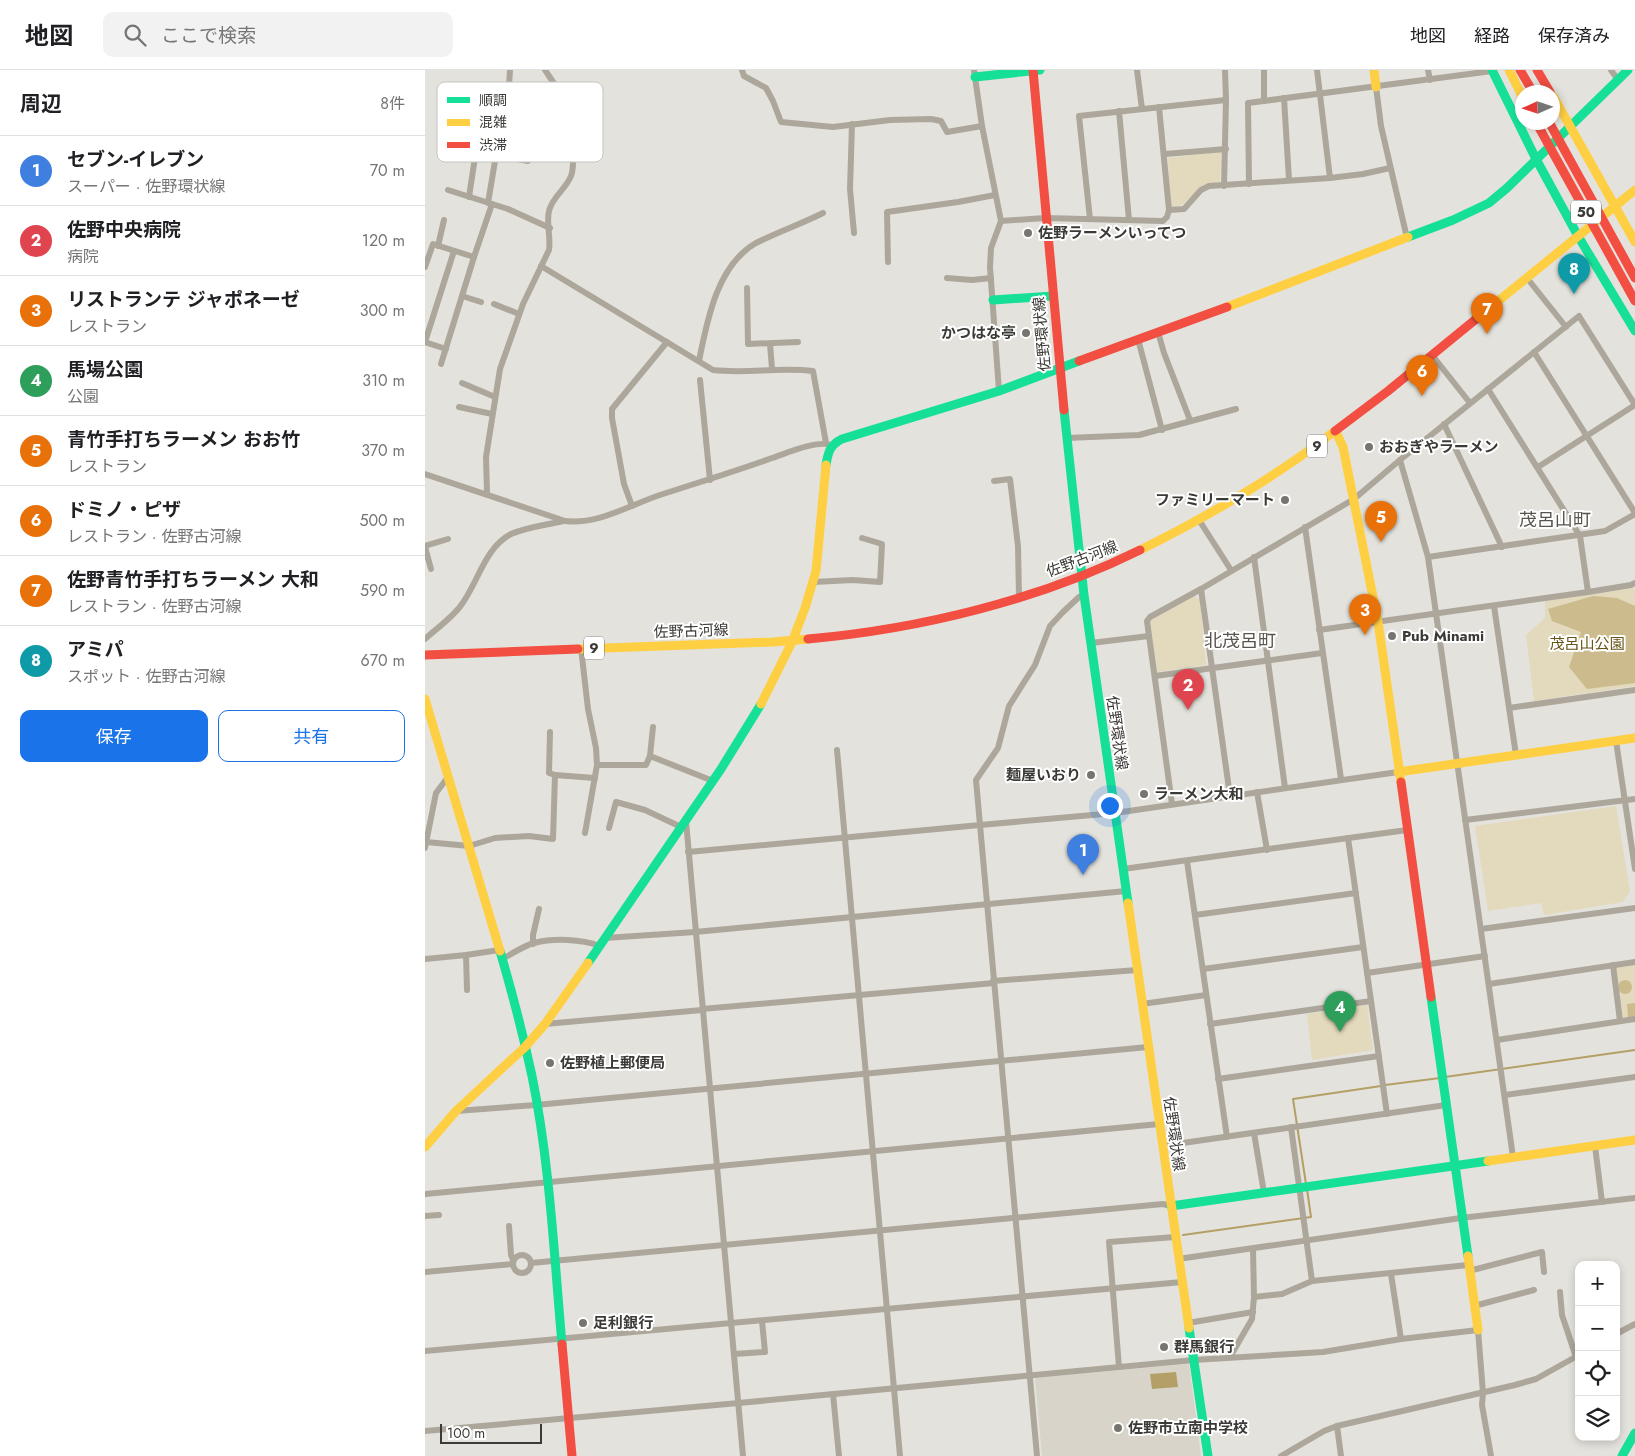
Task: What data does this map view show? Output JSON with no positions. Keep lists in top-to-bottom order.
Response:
{
  "streets": {
    "main road": [
      "50",
      "佐野環状線",
      "9",
      "佐野古河線"
    ]
  },
  "crossings": [
    ["佐野環状線", "佐野古河線"]
  ],
  "districts": ["茂呂山町", "北茂呂町"],
  "parks": ["茂呂山公園"],
  "places": [
    "佐野ラーメンいってつ",
    "かつはな亭",
    "おおぎやラーメン",
    "ファミリーマート",
    "Pub Minami",
    "麺屋いおり",
    "ラーメン大和",
    "佐野植上郵便局",
    "足利銀行",
    "群馬銀行",
    "佐野市立南中学校"
  ],
  "legend": ["順調", "混雑", "渋滞"],
  "scale_bar": "100 m",
  "north": "left",
  "page": {
    "header": "地図",
    "search": "ここで検索",
    "nav": ["地図", "経路", "保存済み"],
    "heading": ["周辺", "8件"],
    "list": [
      {
        "mark": "1",
        "name": "セブン-イレブン",
        "note": "スーパー · 佐野環状線",
        "value": "70 m"
      },
      {
        "mark": "2",
        "name": "佐野中央病院",
        "note": "病院",
        "value": "120 m"
      },
      {
        "mark": "3",
        "name": "リストランテ ジャポネーゼ",
        "note": "レストラン",
        "value": "300 m"
      },
      {
        "mark": "4",
        "name": "馬場公園",
        "note": "公園",
        "value": "310 m"
      },
      {
        "mark": "5",
        "name": "青竹手打ちラーメン おお竹",
        "note": "レストラン",
        "value": "370 m"
      },
      {
        "mark": "6",
        "name": "ドミノ・ピザ",
        "note": "レストラン · 佐野古河線",
        "value": "500 m"
      },
      {
        "mark": "7",
        "name": "佐野青竹手打ちラーメン 大和",
        "note": "レストラン · 佐野古河線",
        "value": "590 m"
      },
      {
        "mark": "8",
        "name": "アミパ",
        "note": "スポット · 佐野古河線",
        "value": "670 m"
      }
    ],
    "pins": [
      "8",
      "7",
      "6",
      "5",
      "3",
      "2",
      "1",
      "4"
    ],
    "buttons": ["保存", "共有"],
    "map_buttons": ["+", "−"],
    "scale": "100 m"
  }
}
